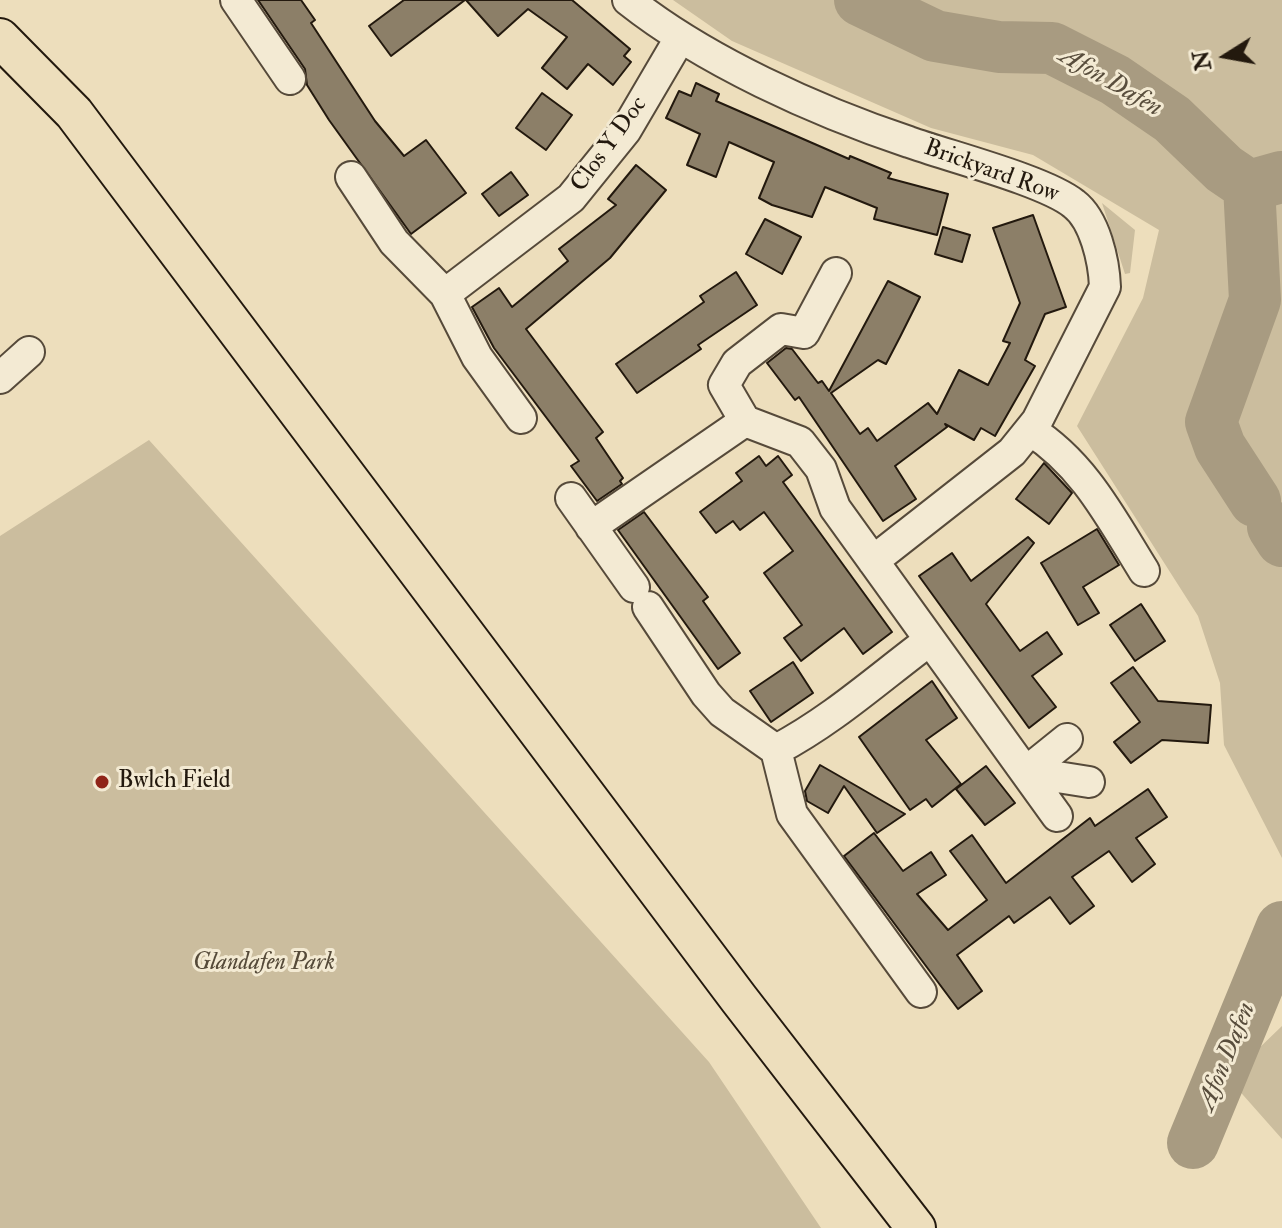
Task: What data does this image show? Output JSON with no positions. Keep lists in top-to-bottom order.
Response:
{
  "streets": {
    "street": ["Clos Y Doc", "Brickyard Row"]
  },
  "crossings": [
    ["Clos Y Doc", "Brickyard Row"]
  ],
  "water": ["Afon Dafen"],
  "parks": ["Glandafen Park"],
  "places": ["Bwlch Field"],
  "north": "left"
}
